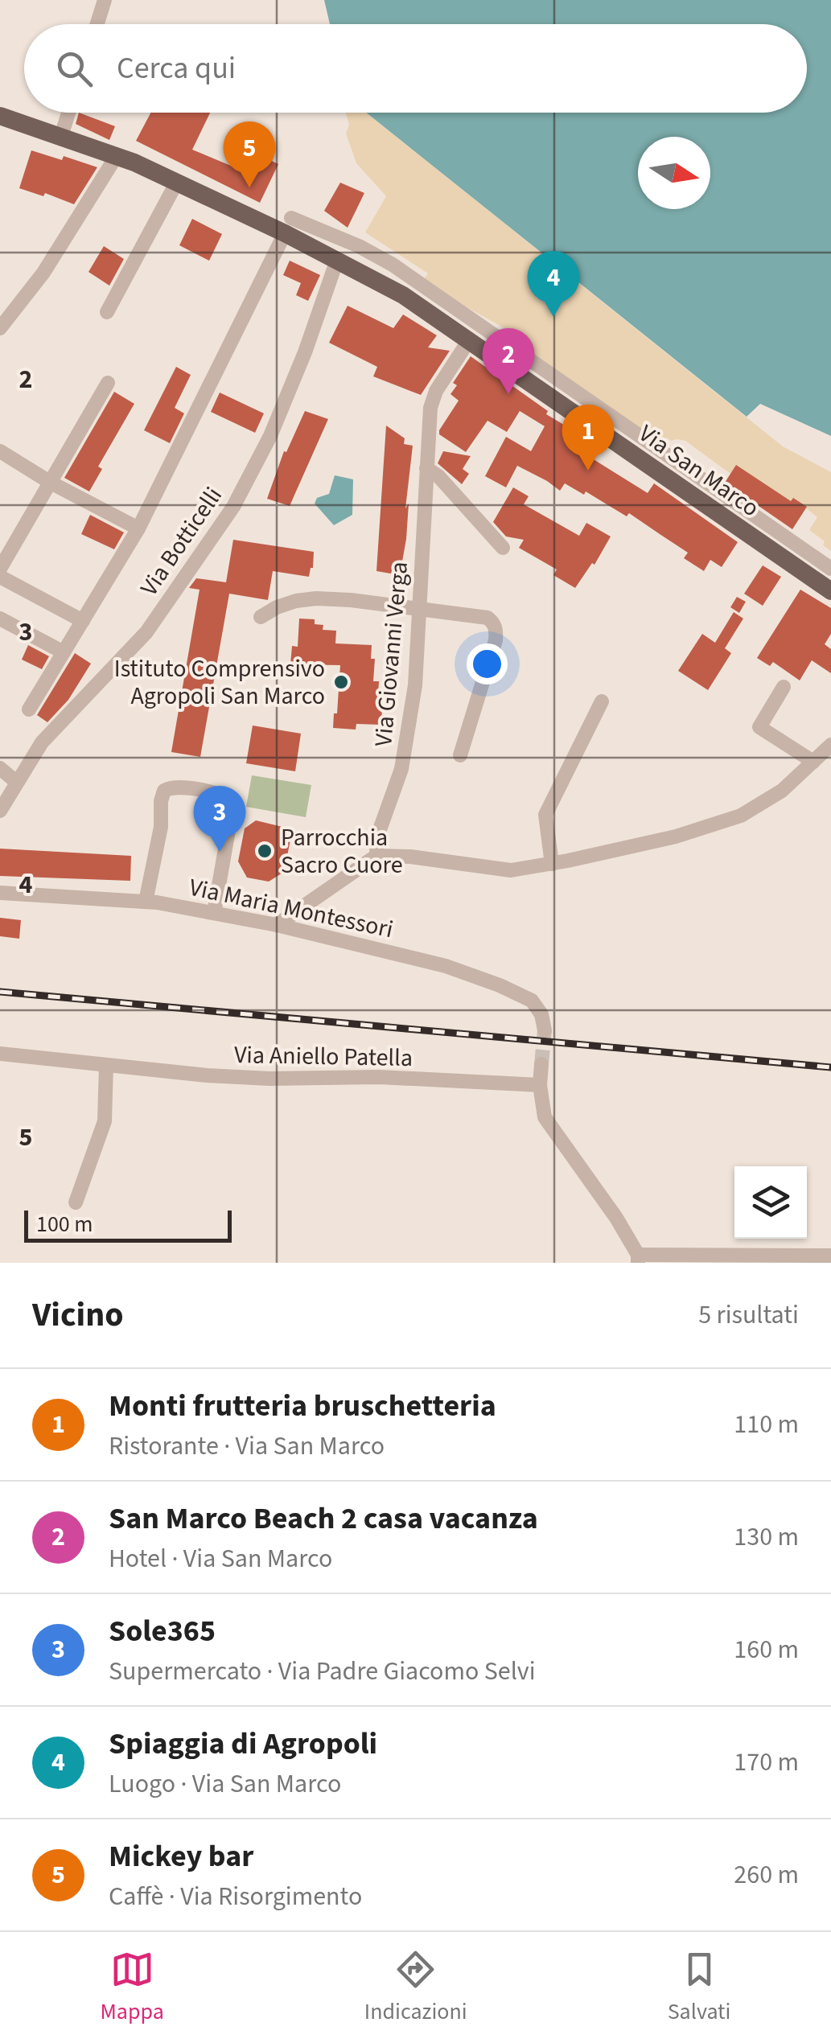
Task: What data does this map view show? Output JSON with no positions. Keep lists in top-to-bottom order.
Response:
{
  "streets": {
    "main road": ["Via San Marco"],
    "street": [
      "Via Botticelli",
      "Via Giovanni Verga",
      "Via Maria Montessori",
      "Via Aniello Patella"
    ]
  },
  "crossings": [
    ["Via San Marco", "Via Botticelli"],
    ["Via San Marco", "Via Giovanni Verga"]
  ],
  "places": ["Istituto Comprensivo Agropoli San Marco", "Parrocchia Sacro Cuore"],
  "scale_bar": "100 m",
  "north": "right",
  "page": {
    "search": "Cerca qui",
    "pins": [
      "5",
      "4",
      "2",
      "1",
      "3"
    ],
    "scale": "100 m",
    "heading": ["Vicino", "5 risultati"],
    "list": [
      {
        "mark": "1",
        "name": "Monti frutteria bruschetteria",
        "note": "Ristorante · Via San Marco",
        "value": "110 m"
      },
      {
        "mark": "2",
        "name": "San Marco Beach 2 casa vacanza",
        "note": "Hotel · Via San Marco",
        "value": "130 m"
      },
      {
        "mark": "3",
        "name": "Sole365",
        "note": "Supermercato · Via Padre Giacomo Selvi",
        "value": "160 m"
      },
      {
        "mark": "4",
        "name": "Spiaggia di Agropoli",
        "note": "Luogo · Via San Marco",
        "value": "170 m"
      },
      {
        "mark": "5",
        "name": "Mickey bar",
        "note": "Caffè · Via Risorgimento",
        "value": "260 m"
      }
    ],
    "nav": ["Mappa", "Indicazioni", "Salvati"]
  },
  "grid": {
    "rows": [
      "2",
      "3",
      "4",
      "5"
    ]
  }
}
